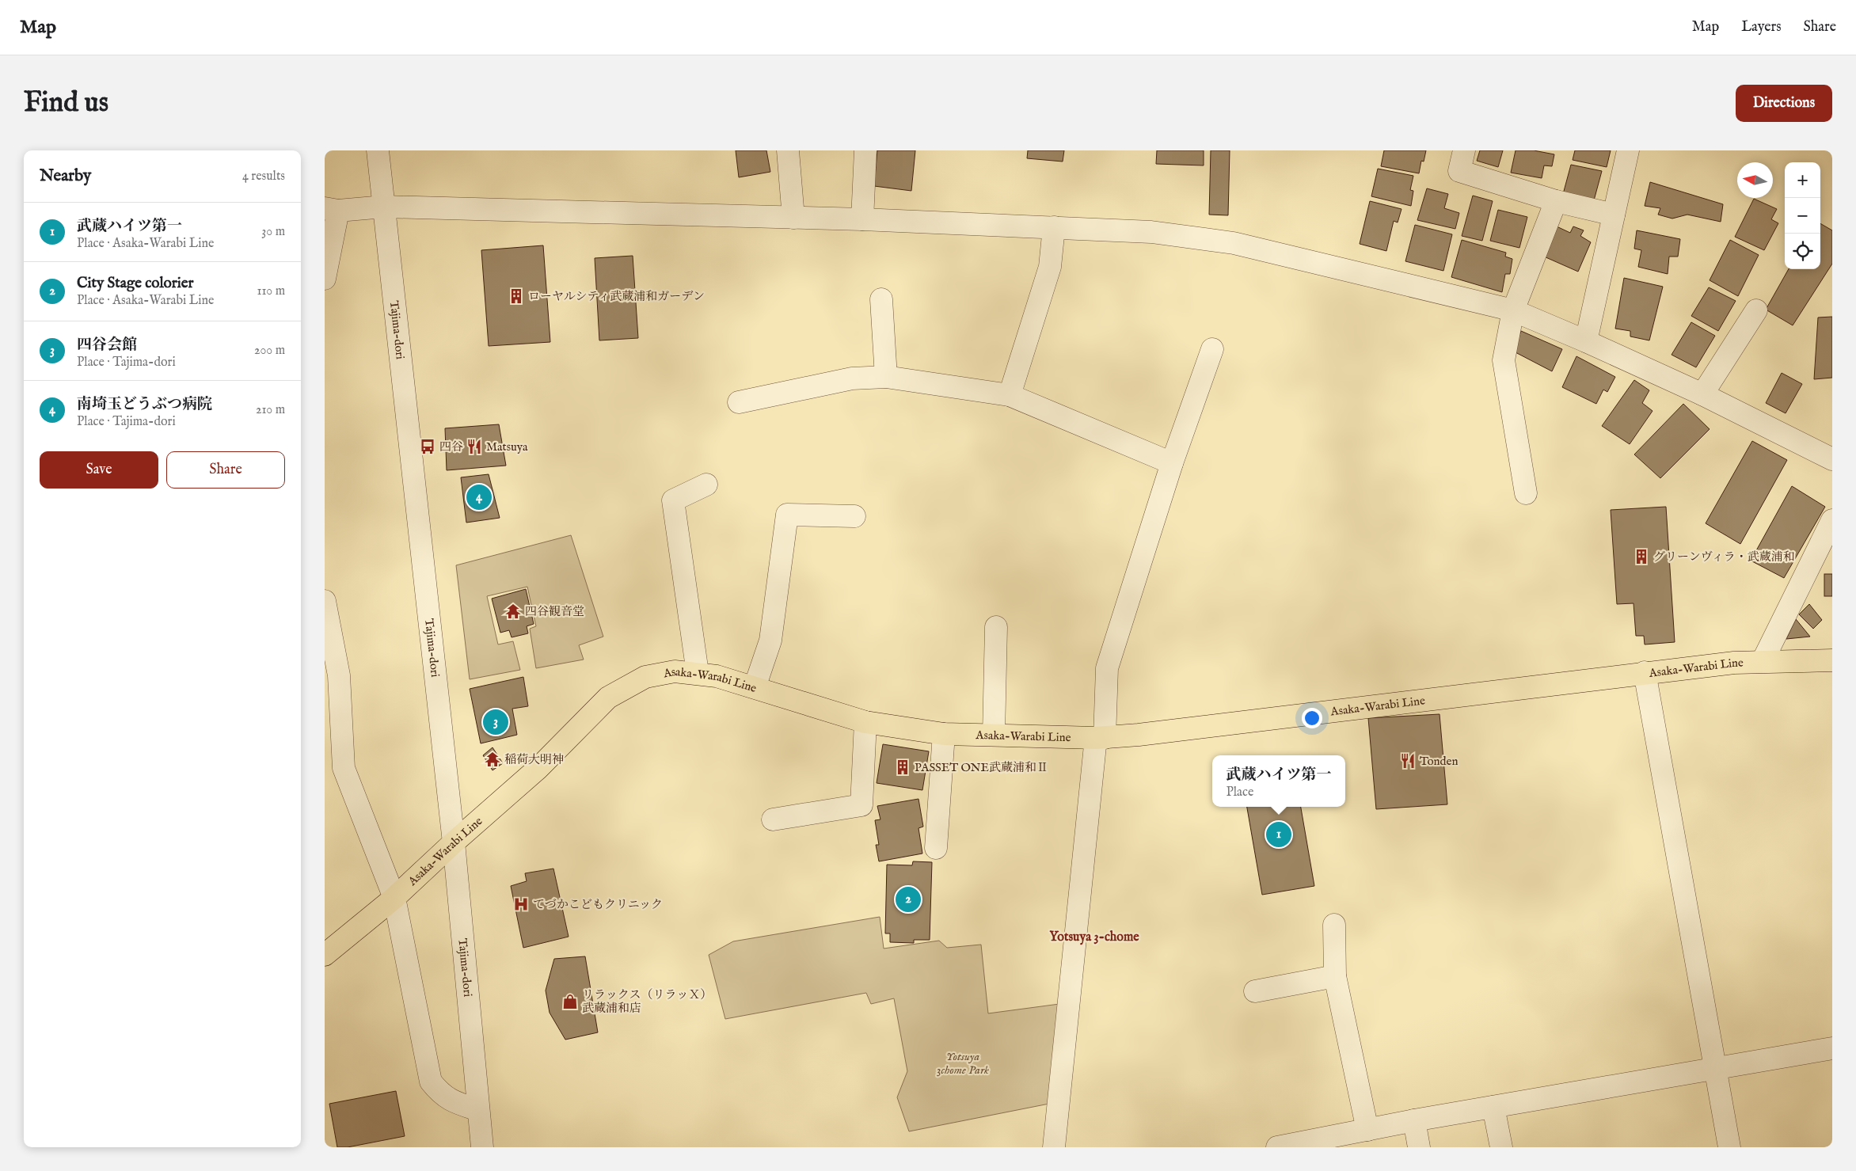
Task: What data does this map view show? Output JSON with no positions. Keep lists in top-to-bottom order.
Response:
{
  "streets": {
    "main road": ["Asaka-Warabi Line"],
    "street": ["Tajima-dori"]
  },
  "crossings": [
    ["Tajima-dori", "Asaka-Warabi Line"]
  ],
  "districts": ["Yotsuya 3-chome"],
  "parks": ["Yotsuya 3chome Park"],
  "places": {
    "building": ["ローヤルシティ武蔵浦和ガーデン", "グリーンヴィラ・武蔵浦和", "PASSET ONE武蔵浦和Ⅱ"],
    "bus stop": ["四谷"],
    "restaurant": ["Matsuya", "Tonden"],
    "temple": ["四谷観音堂", "稲荷大明神"],
    "hospital": ["てづかこどもクリニック"],
    "shop": ["リラックス（リラッＸ） 武蔵浦和店"]
  },
  "north": "left",
  "page": {
    "header": "Map",
    "nav": ["Map", "Layers", "Share"],
    "buttons": [
      "Directions",
      ["Save", "Share"]
    ],
    "title": "Find us",
    "heading": ["Nearby", "4 results"],
    "map_buttons": ["+", "−"],
    "list": [
      {
        "mark": "1",
        "name": "武蔵ハイツ第一",
        "note": "Place · Asaka-Warabi Line",
        "value": "30 m"
      },
      {
        "mark": "2",
        "name": "City Stage colorier",
        "note": "Place · Asaka-Warabi Line",
        "value": "110 m"
      },
      {
        "mark": "3",
        "name": "四谷会館",
        "note": "Place · Tajima-dori",
        "value": "200 m"
      },
      {
        "mark": "4",
        "name": "南埼玉どうぶつ病院",
        "note": "Place · Tajima-dori",
        "value": "210 m"
      }
    ],
    "pins": [
      "4",
      "3",
      "1",
      "2"
    ],
    "popup": ["武蔵ハイツ第一", "Place"]
  }
}
